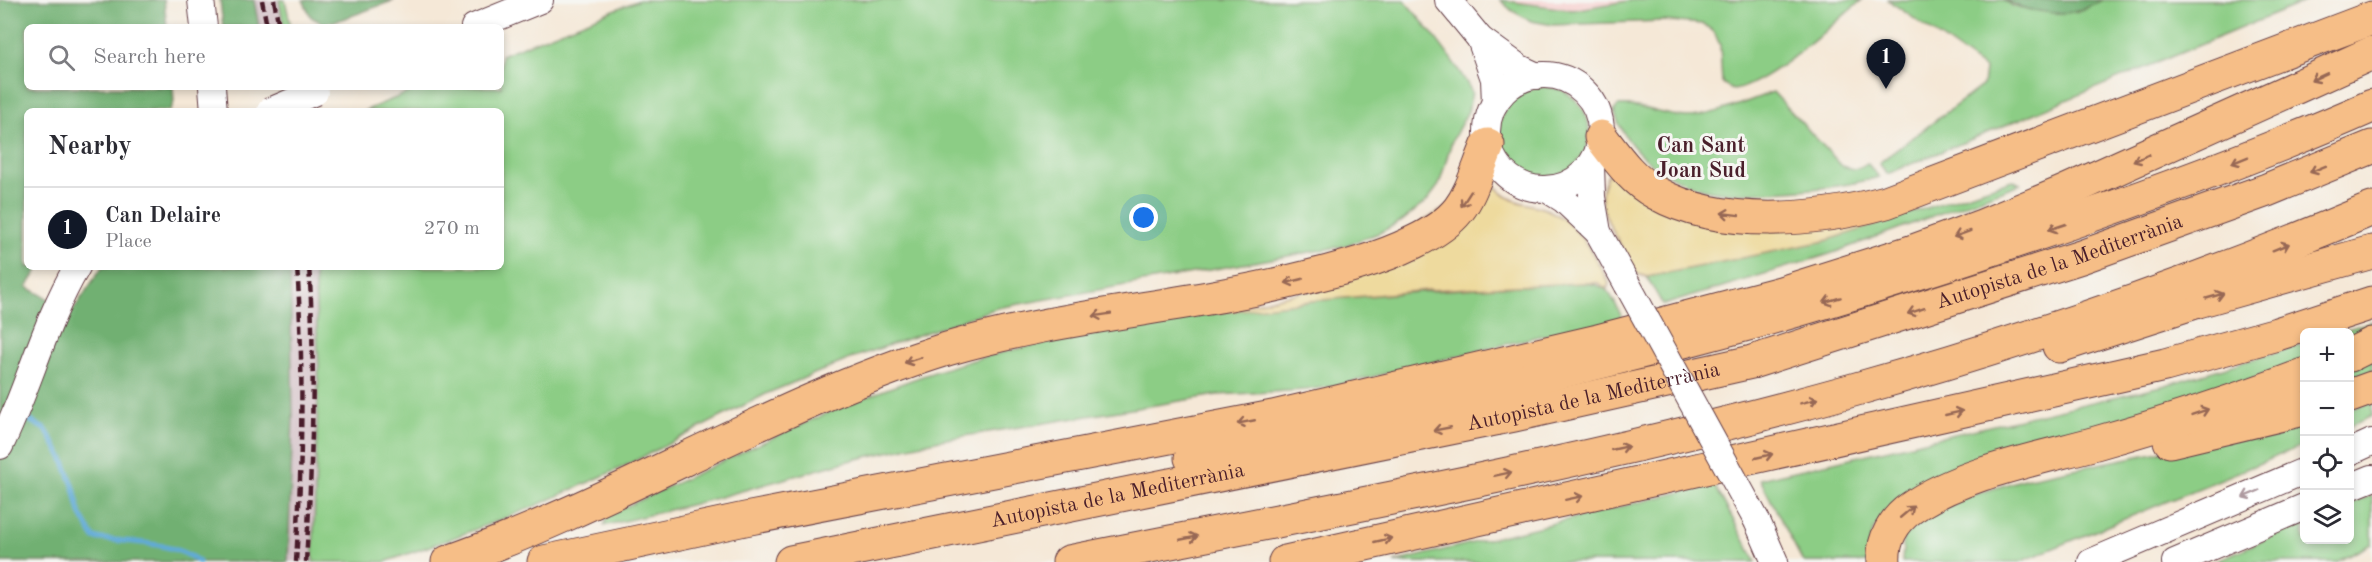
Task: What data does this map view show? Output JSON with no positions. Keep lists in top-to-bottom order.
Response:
{
  "streets": {
    "highway": ["Autopista de la Mediterrània"]
  },
  "districts": ["Can Sant Joan Sud"],
  "page": {
    "search": "Search here",
    "pins": "1",
    "heading": "Nearby",
    "list": [
      {
        "mark": "1",
        "name": "Can Delaire",
        "note": "Place",
        "value": "270 m"
      }
    ],
    "map_buttons": ["+", "−"]
  }
}
